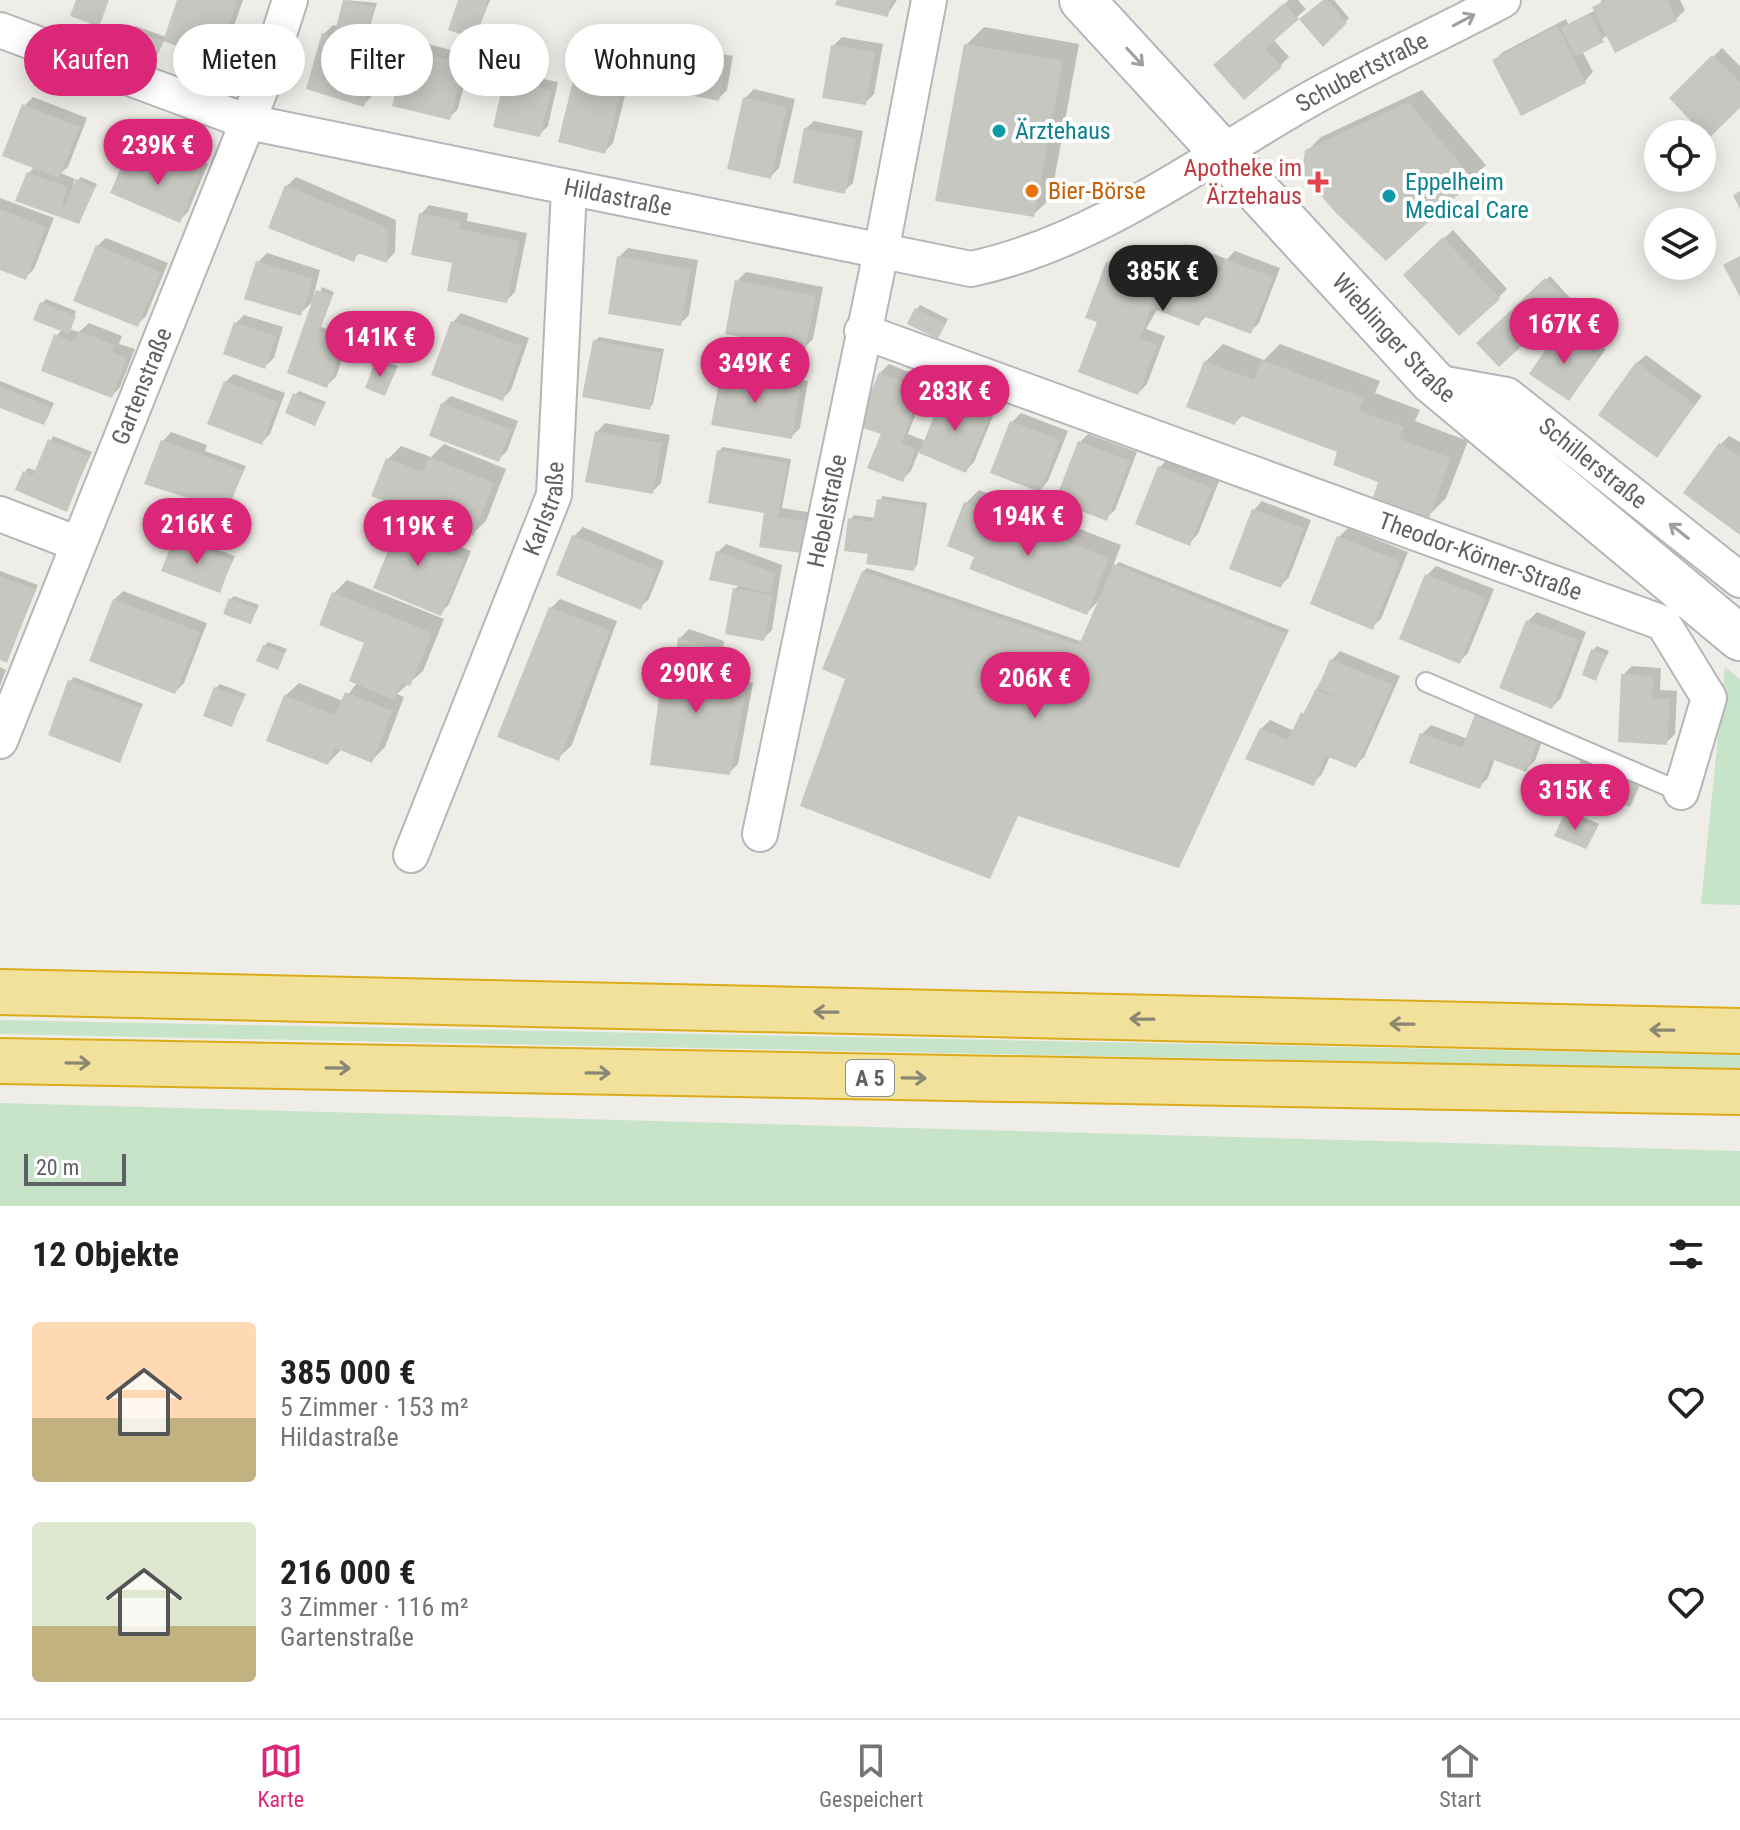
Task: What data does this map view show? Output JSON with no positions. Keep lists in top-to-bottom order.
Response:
{
  "streets": {
    "highway": ["A 5"],
    "street": [
      "Schubertstraße",
      "Hildastraße",
      "Wieblinger Straße",
      "Gartenstraße",
      "Schillerstraße",
      "Karlstraße",
      "Hebelstraße",
      "Theodor-Körner-Straße"
    ]
  },
  "crossings": [
    ["Schubertstraße", "Hildastraße"],
    ["Schubertstraße", "Wieblinger Straße"],
    ["Hildastraße", "Wieblinger Straße"],
    ["Hildastraße", "Gartenstraße"],
    ["Hildastraße", "Karlstraße"],
    ["Hildastraße", "Hebelstraße"],
    ["Wieblinger Straße", "Schillerstraße"],
    ["Hebelstraße", "Theodor-Körner-Straße"]
  ],
  "one_way": ["Schubertstraße", "Schillerstraße"],
  "places": {
    "other": ["Ärztehaus", "Bier-Börse", "Eppelheim Medical Care"],
    "health": ["Apotheke im Ärztehaus"]
  },
  "scale_bar": "20 m",
  "page": {
    "chip": [
      "Kaufen",
      "Mieten",
      "Filter",
      "Neu",
      "Wohnung"
    ],
    "price": [
      "239K €",
      "385K €",
      "167K €",
      "141K €",
      "349K €",
      "283K €",
      "194K €",
      "216K €",
      "119K €",
      "290K €",
      "206K €",
      "315K €"
    ],
    "scale": "20 m",
    "heading": "12 Objekte",
    "list": [
      {
        "name": "385 000 €",
        "note": "5 Zimmer · 153 m² · Hildastraße"
      },
      {
        "name": "216 000 €",
        "note": "3 Zimmer · 116 m² · Gartenstraße"
      }
    ],
    "tabs": ["Karte", "Gespeichert", "Start"]
  }
}
